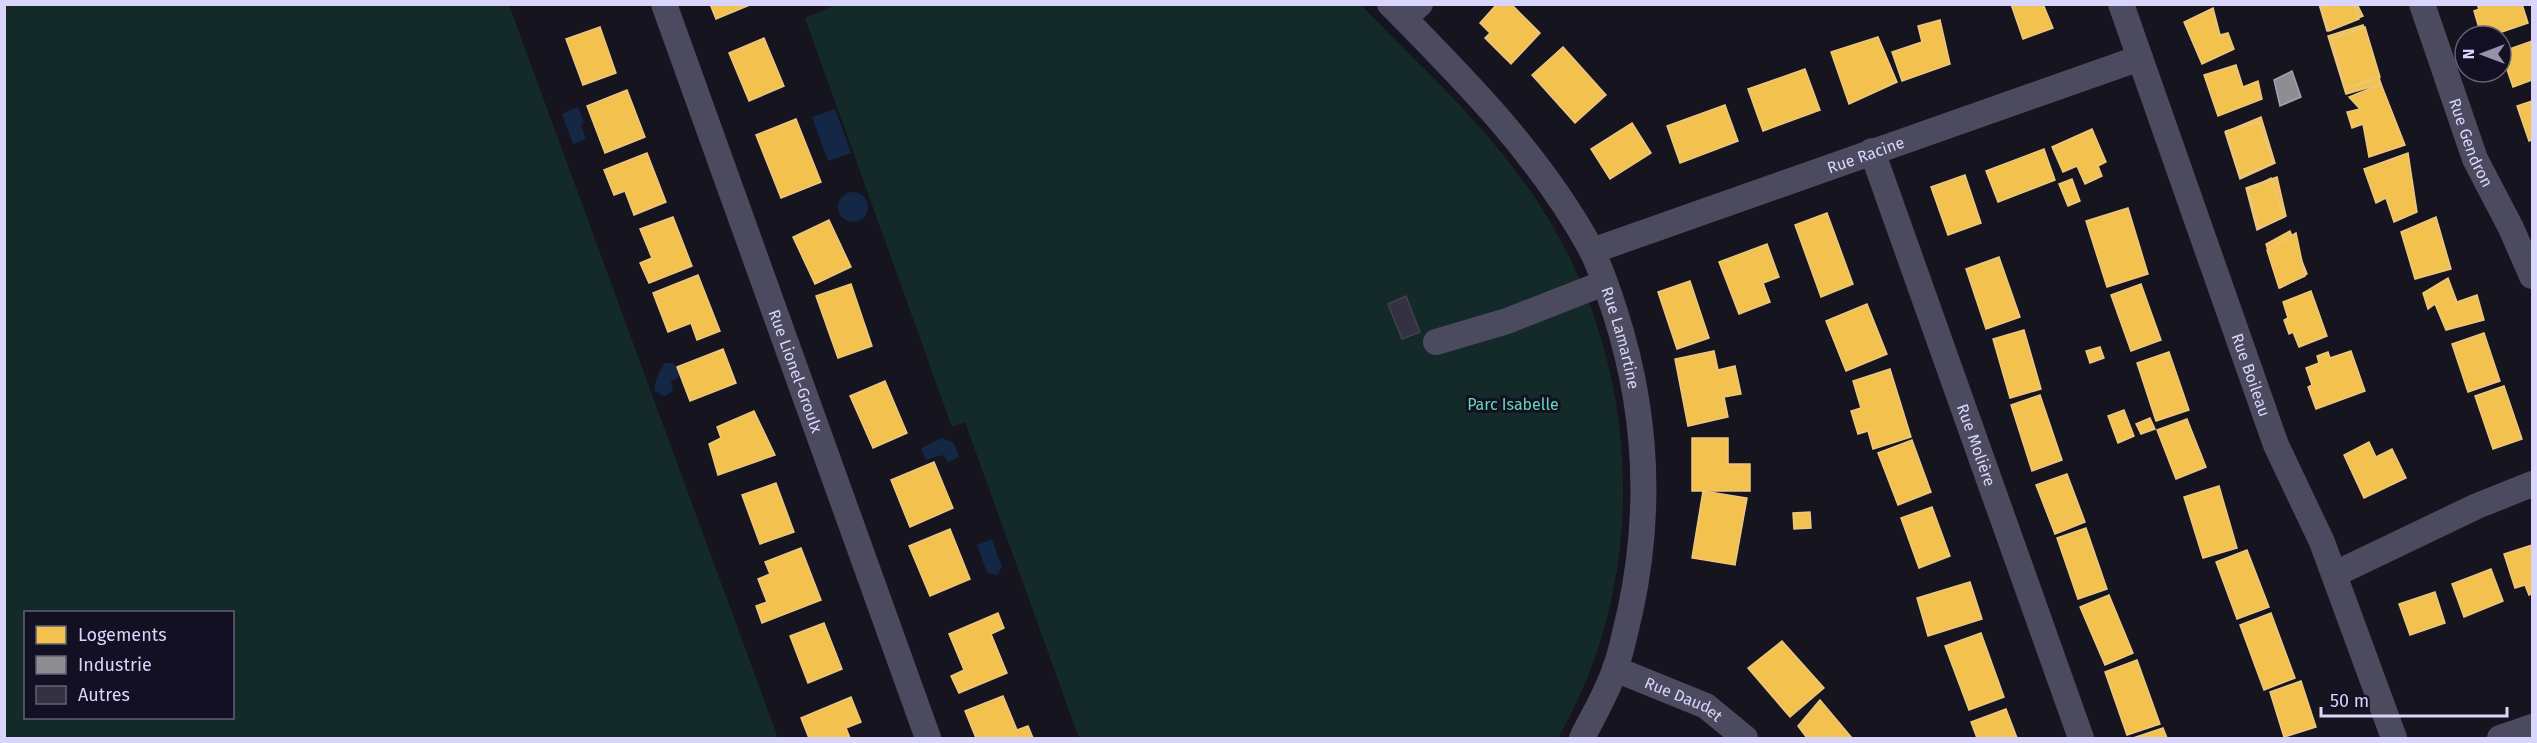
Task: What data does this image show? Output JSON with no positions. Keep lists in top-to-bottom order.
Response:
{
  "streets": {
    "street": [
      "Rue Gendron",
      "Rue Racine",
      "Rue Lamartine",
      "Rue Lionel-Groulx",
      "Rue Boileau",
      "Rue Molière",
      "Rue Daudet"
    ]
  },
  "crossings": [
    ["Rue Racine", "Rue Lamartine"],
    ["Rue Racine", "Rue Boileau"],
    ["Rue Racine", "Rue Molière"],
    ["Rue Lamartine", "Rue Daudet"]
  ],
  "parks": ["Parc Isabelle"],
  "legend": ["Logements", "Industrie", "Autres"],
  "scale_bar": "50 m",
  "north": "left"
}
